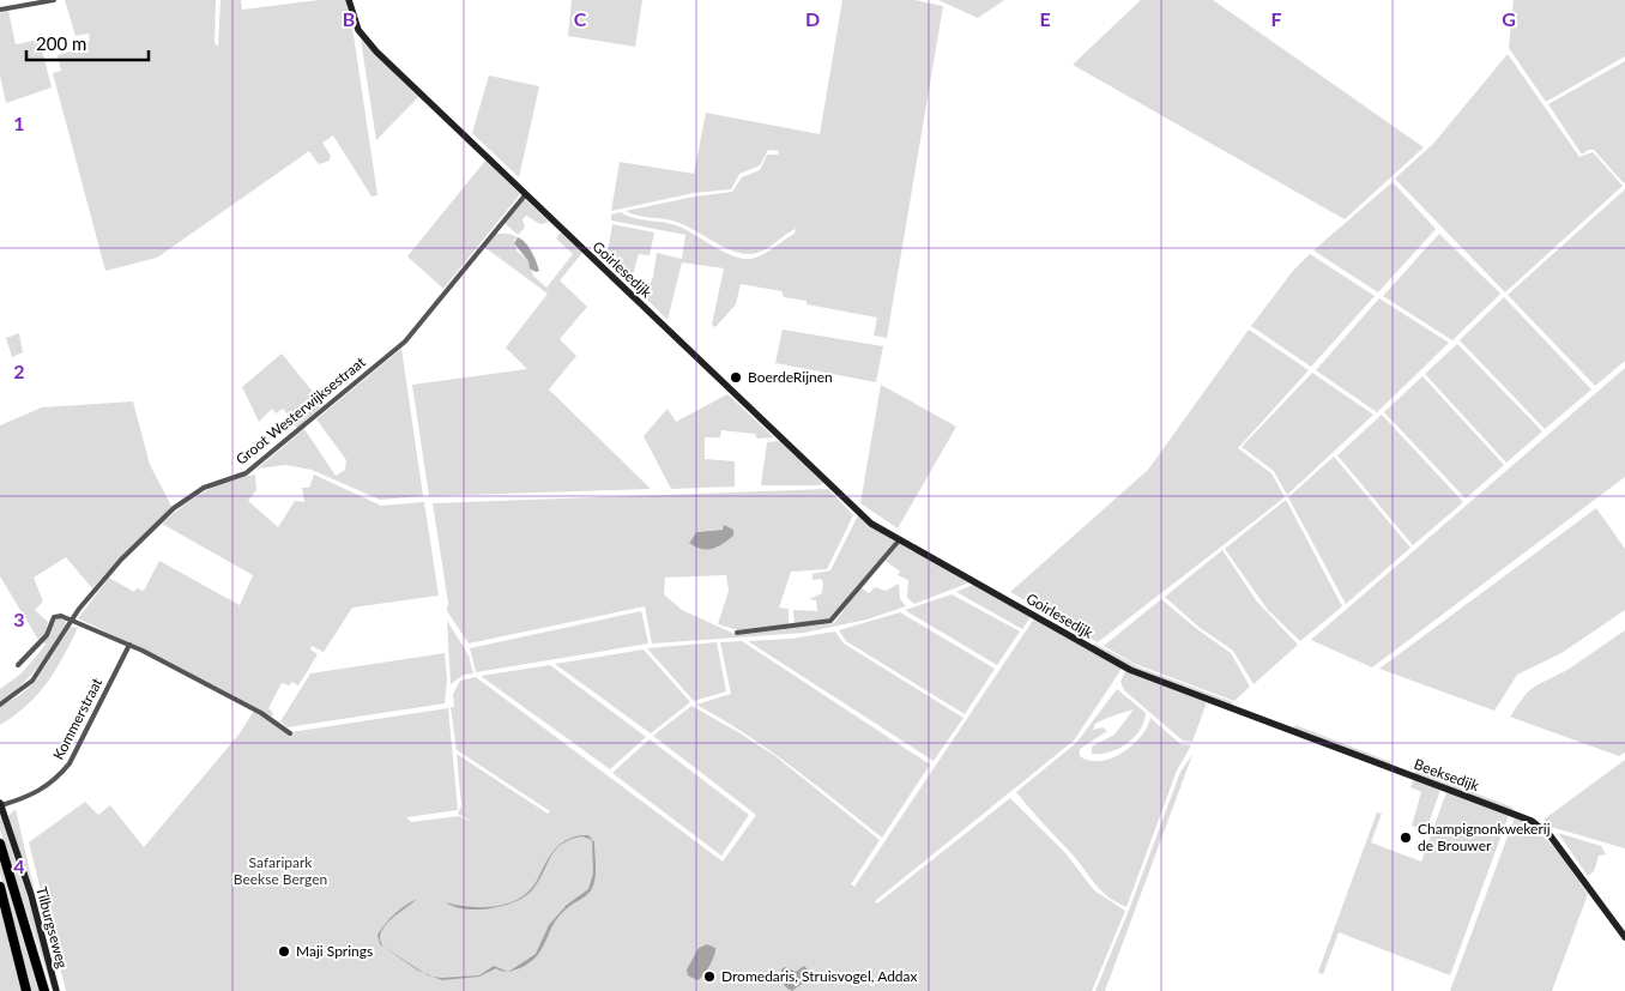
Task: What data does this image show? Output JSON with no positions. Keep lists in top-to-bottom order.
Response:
{
  "streets": {
    "street": [
      "Goirlesedijk",
      "Groot Westerwijksestraat",
      "Kommerstraat",
      "Beeksedijk",
      "Tilburgseweg"
    ]
  },
  "crossings": [
    ["Goirlesedijk", "Groot Westerwijksestraat"],
    ["Goirlesedijk", "Beeksedijk"],
    ["Kommerstraat", "Tilburgseweg"]
  ],
  "parks": ["Safaripark Beekse Bergen"],
  "places": [
    "BoerdeRijnen",
    "Champignonkwekerij de Brouwer",
    "Maji Springs",
    "Dromedaris, Struisvogel, Addax"
  ],
  "scale_bar": "200 m",
  "grid": {
    "columns": [
      "B",
      "C",
      "D",
      "E",
      "F",
      "G"
    ],
    "rows": [
      "1",
      "2",
      "3",
      "4"
    ]
  }
}
